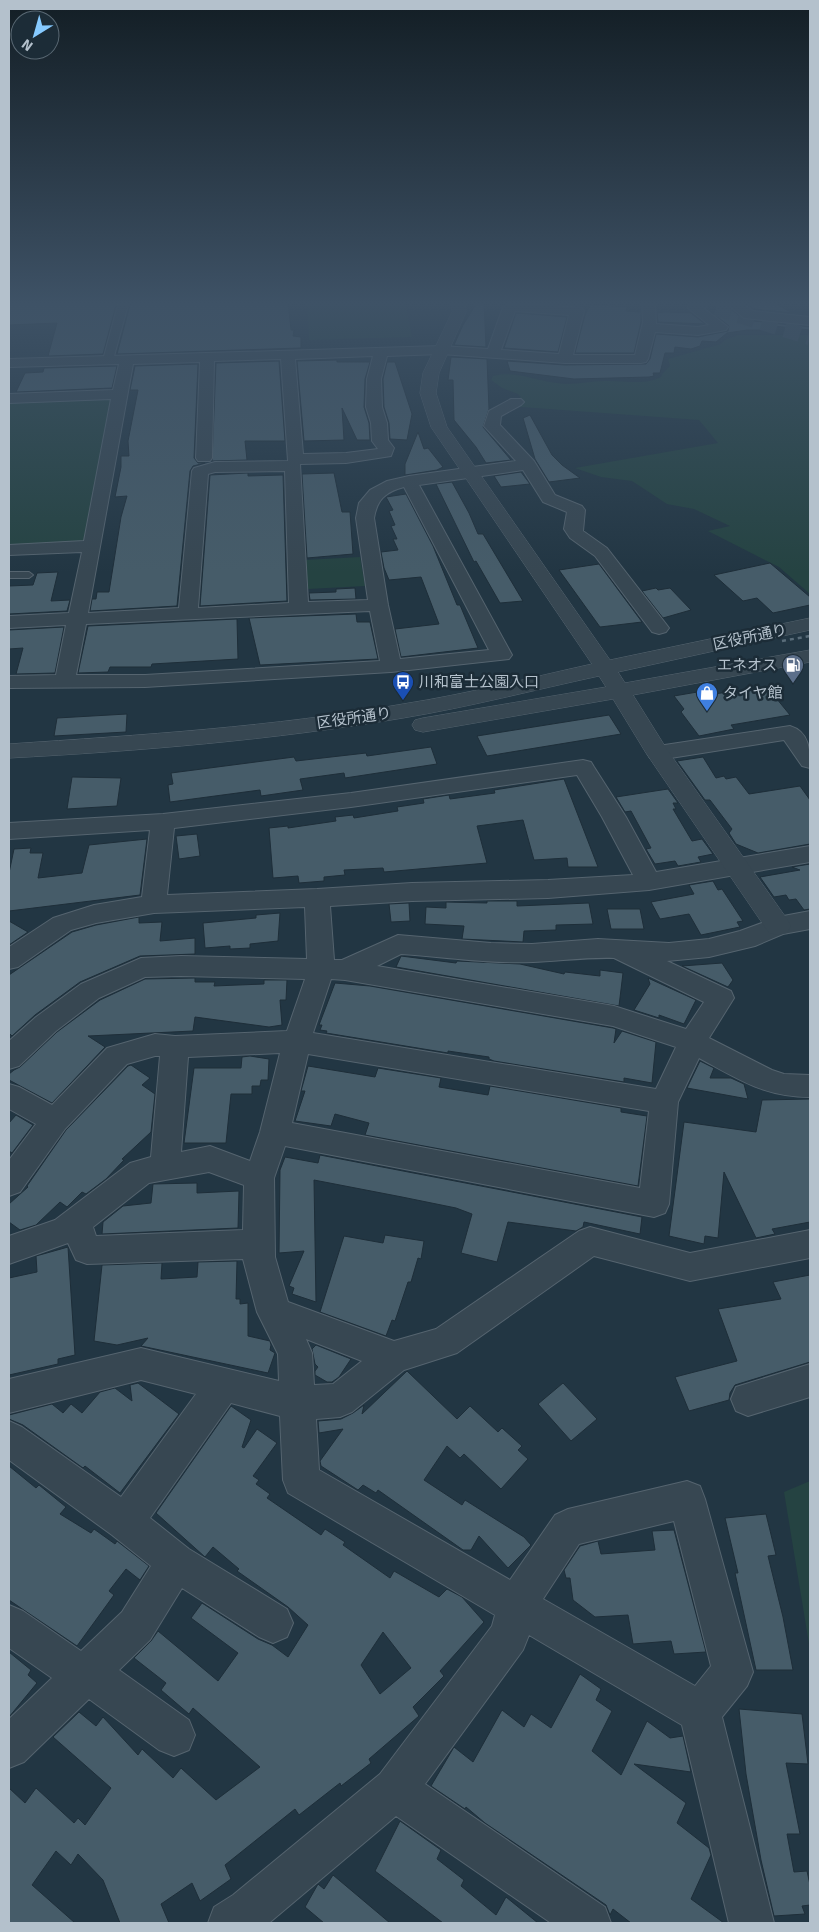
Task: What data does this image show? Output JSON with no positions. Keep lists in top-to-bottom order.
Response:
{
  "streets": {
    "street": ["区役所通り"]
  },
  "places": {
    "fuel station": ["エネオス"],
    "bus stop": ["川和富士公園入口"],
    "shop": ["タイヤ館"]
  },
  "north": "bottom left"
}
